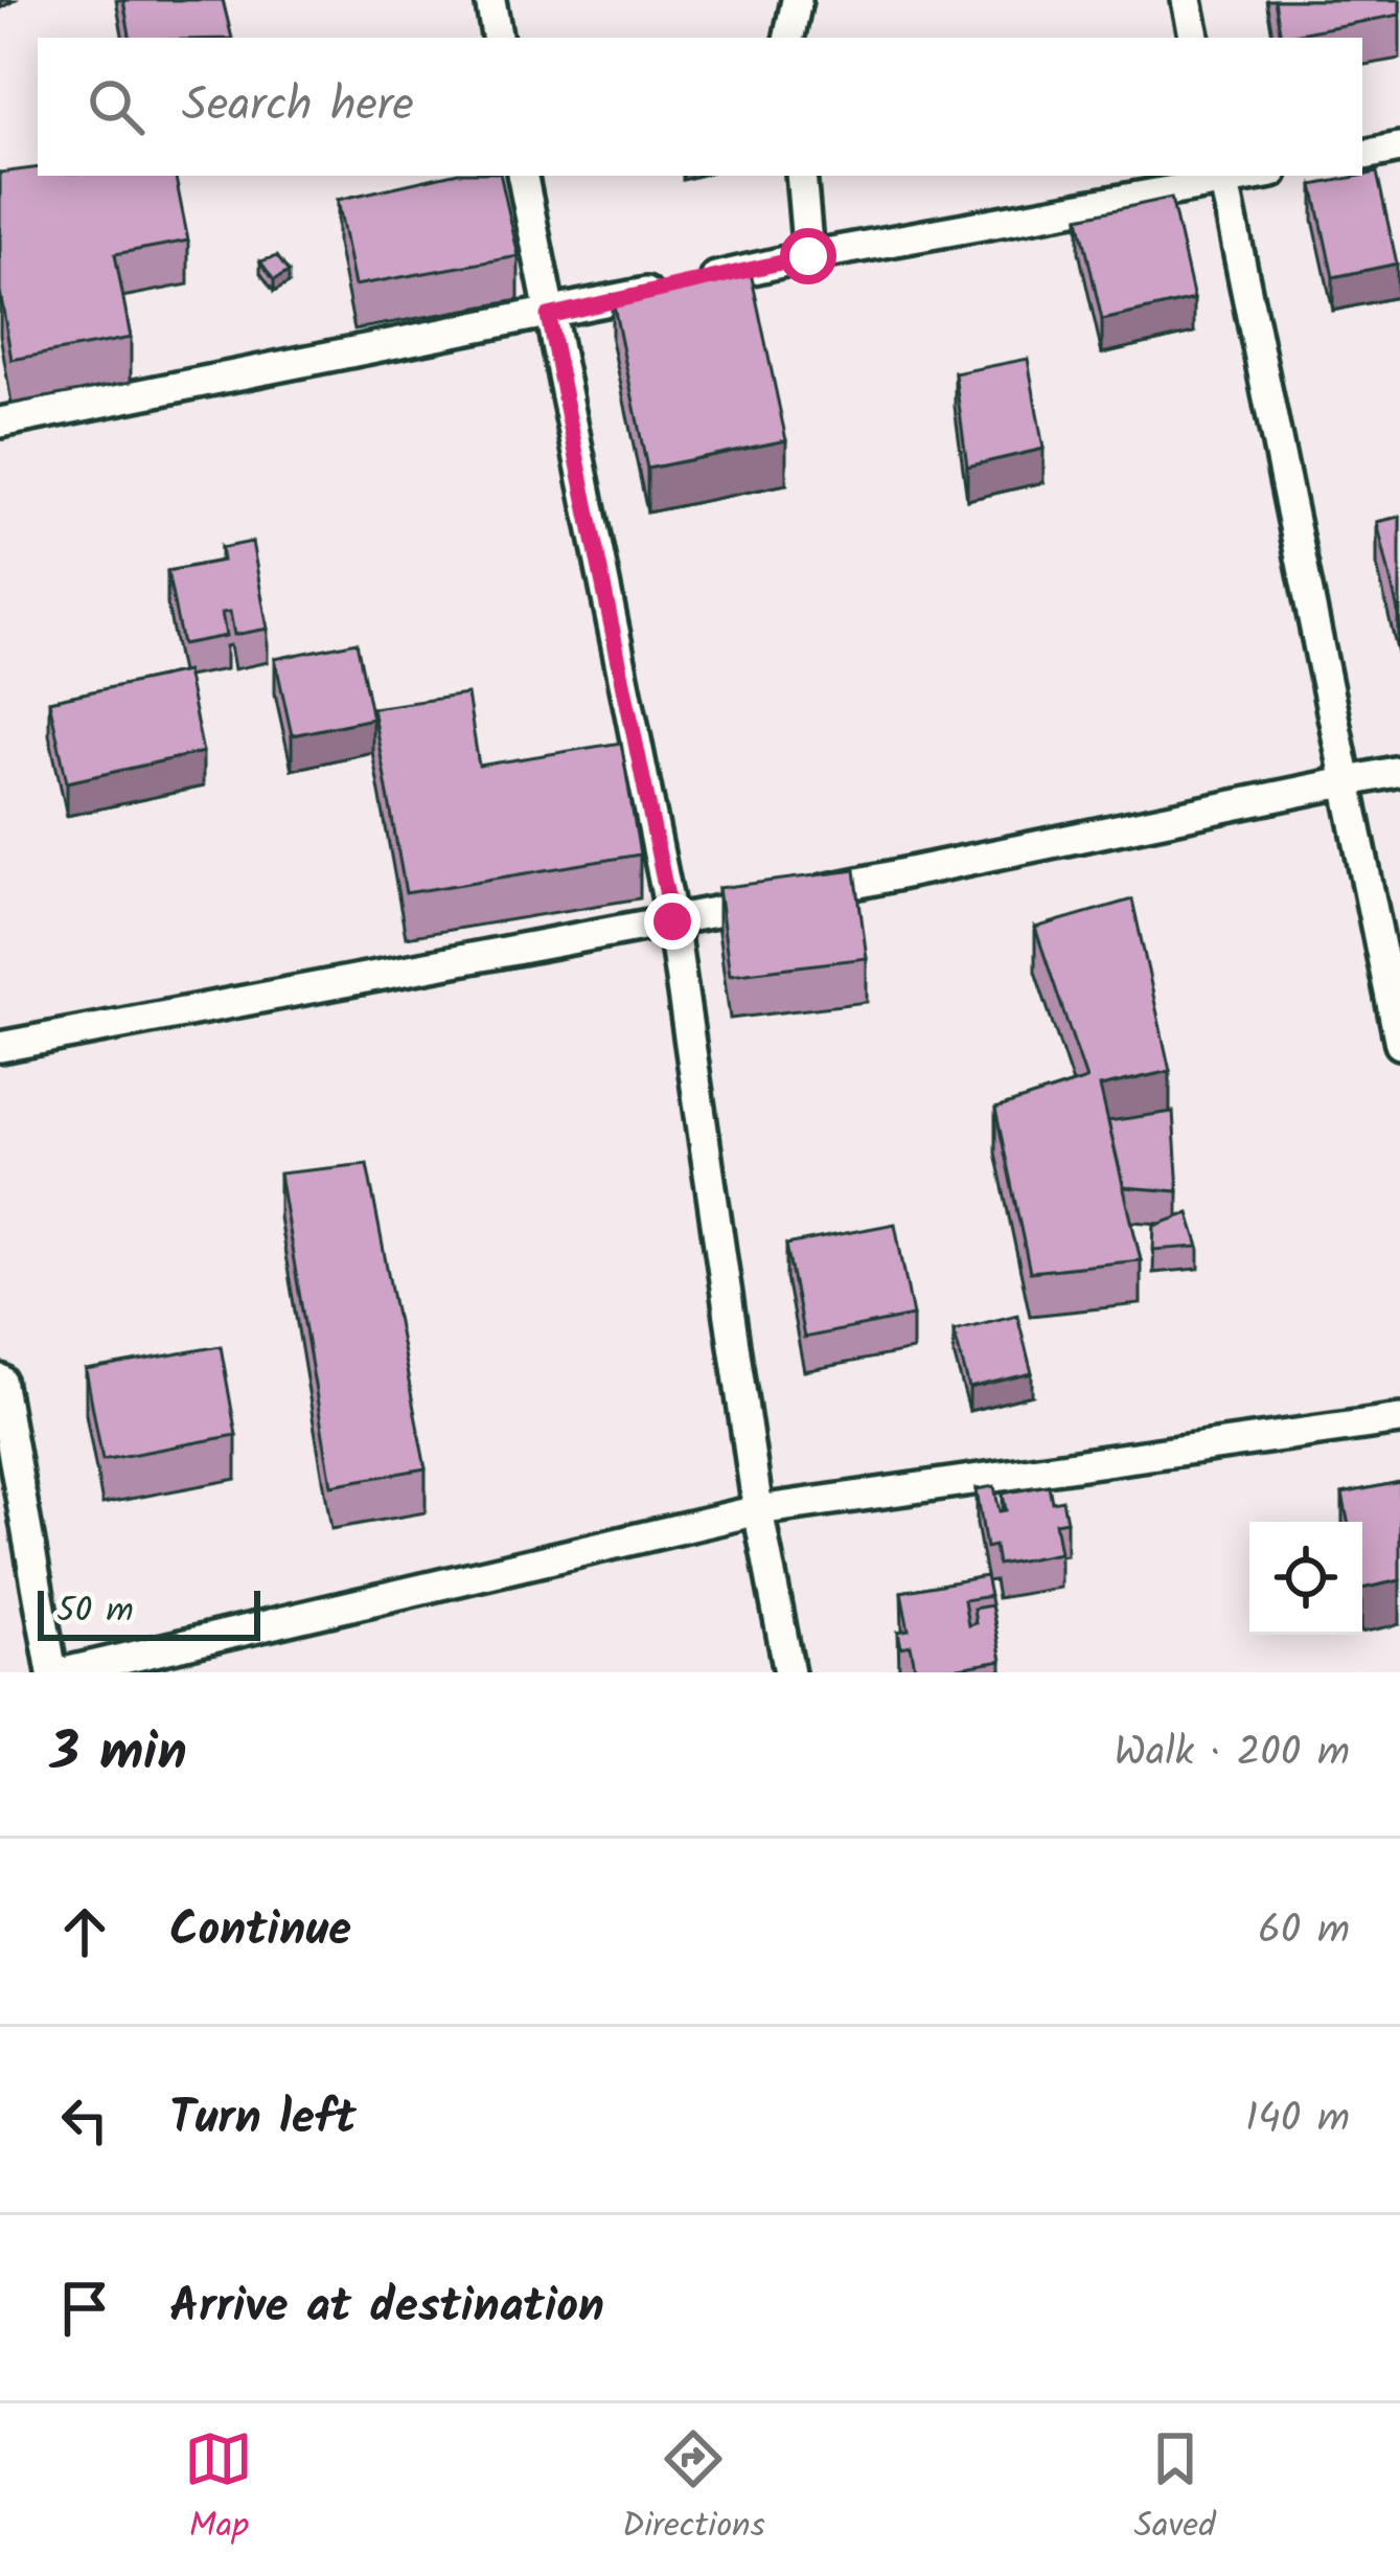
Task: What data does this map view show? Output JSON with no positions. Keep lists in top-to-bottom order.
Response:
{
  "scale_bar": "50 m",
  "page": {
    "search": "Search here",
    "scale": "50 m",
    "heading": ["3 min", "Walk · 200 m"],
    "list": [
      ["Continue", "60 m"],
      ["Turn left", "140 m"],
      "Arrive at destination"
    ],
    "nav": ["Map", "Directions", "Saved"]
  }
}
